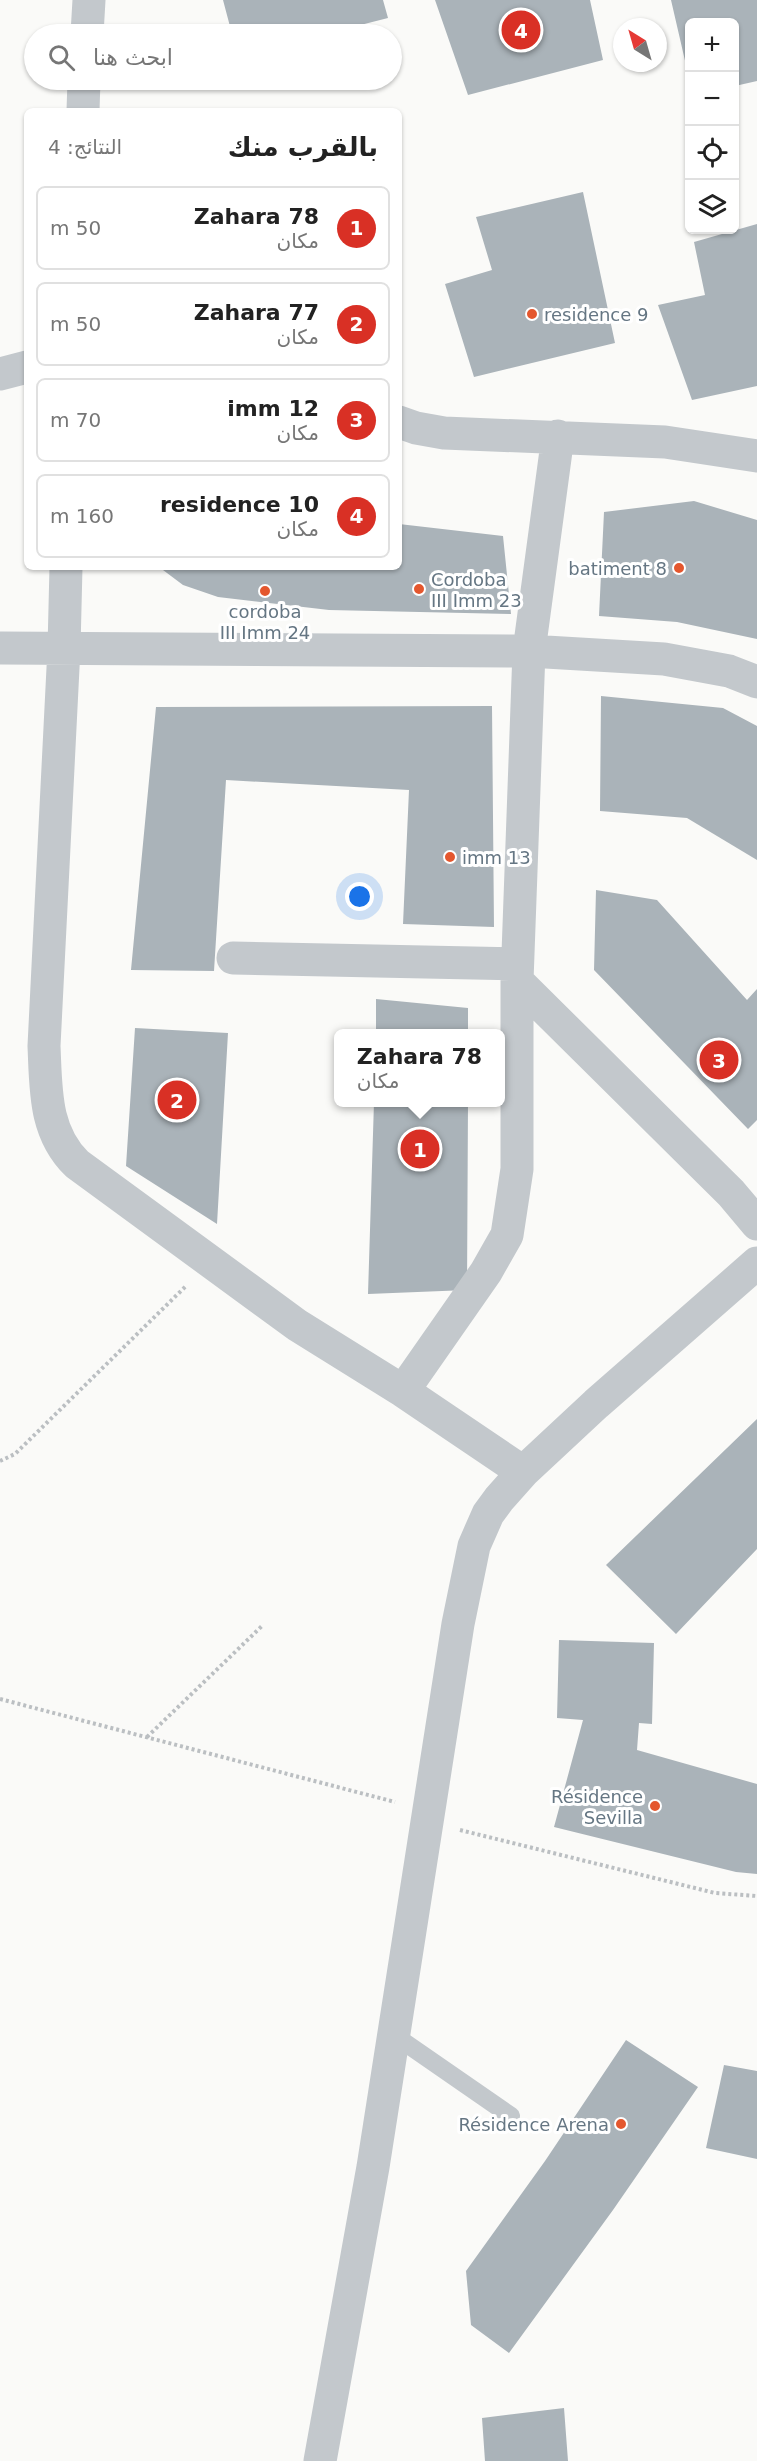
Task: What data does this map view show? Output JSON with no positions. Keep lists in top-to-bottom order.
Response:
{
  "places": [
    "residence 9",
    "batiment 8",
    "Cordoba III Imm 23",
    "cordoba III Imm 24",
    "imm 13",
    "Résidence Sevilla",
    "Résidence Arena"
  ],
  "north": "top left",
  "page": {
    "pins": [
      "4",
      "3",
      "2",
      "1"
    ],
    "map_buttons": ["+", "−"],
    "search": "ابحث هنا",
    "heading": ["بالقرب منك", "النتائج: 4"],
    "list": [
      {
        "mark": "1",
        "name": "Zahara 78",
        "note": "مكان",
        "value": "50 m"
      },
      {
        "mark": "2",
        "name": "Zahara 77",
        "note": "مكان",
        "value": "50 m"
      },
      {
        "mark": "3",
        "name": "imm 12",
        "note": "مكان",
        "value": "70 m"
      },
      {
        "mark": "4",
        "name": "residence 10",
        "note": "مكان",
        "value": "160 m"
      }
    ],
    "popup": ["Zahara 78", "مكان"]
  }
}
